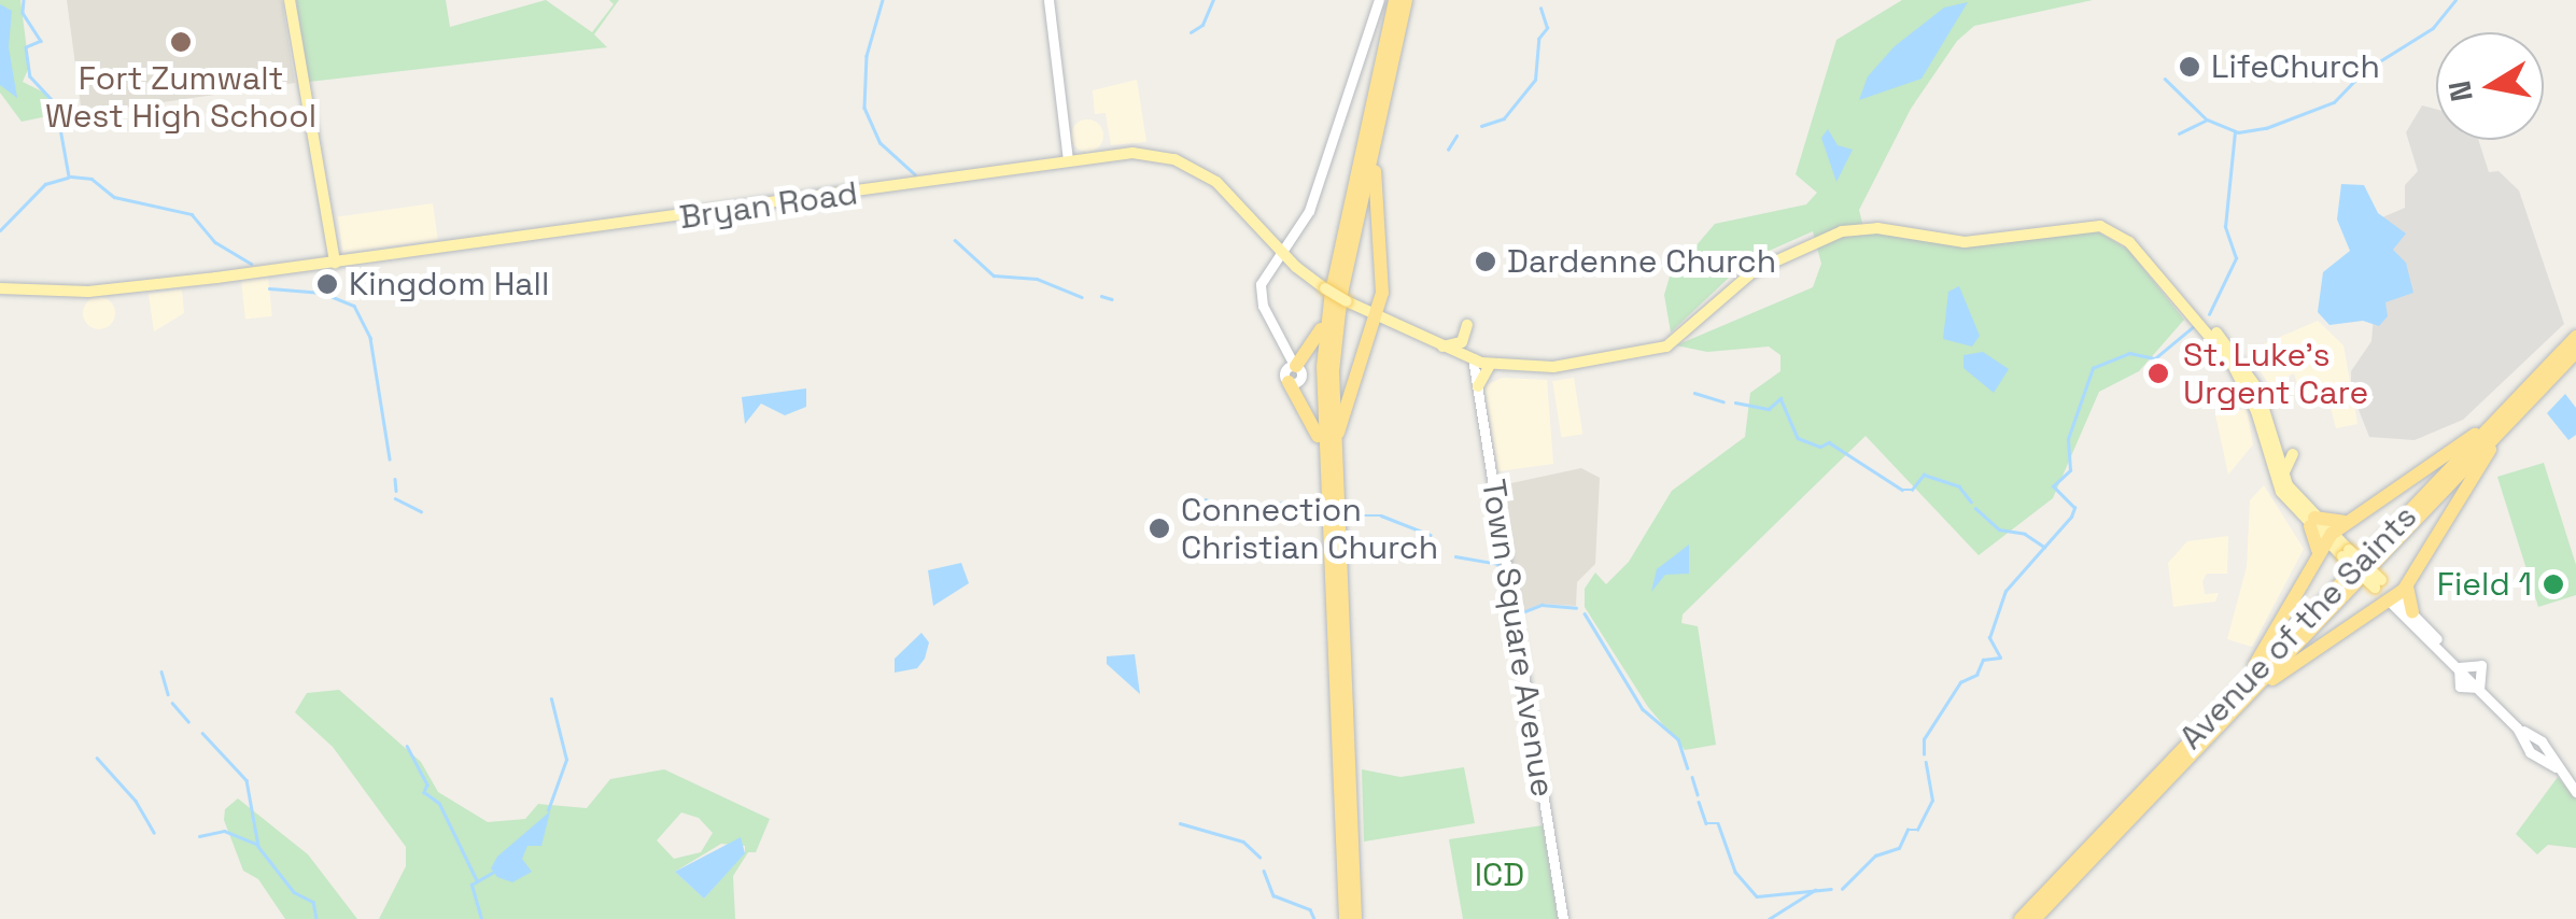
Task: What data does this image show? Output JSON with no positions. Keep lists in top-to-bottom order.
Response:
{
  "streets": {
    "highway": ["Avenue of the Saints"],
    "main road": ["Bryan Road", "Town Square Avenue"]
  },
  "crossings": [
    ["Bryan Road", "Town Square Avenue"]
  ],
  "parks": ["ICD"],
  "places": [
    "Fort Zumwalt West High School",
    "LifeChurch",
    "Dardenne Church",
    "Kingdom Hall",
    "St. Luke's Urgent Care",
    "Connection Christian Church",
    "Field 1"
  ],
  "north": "left"
}
